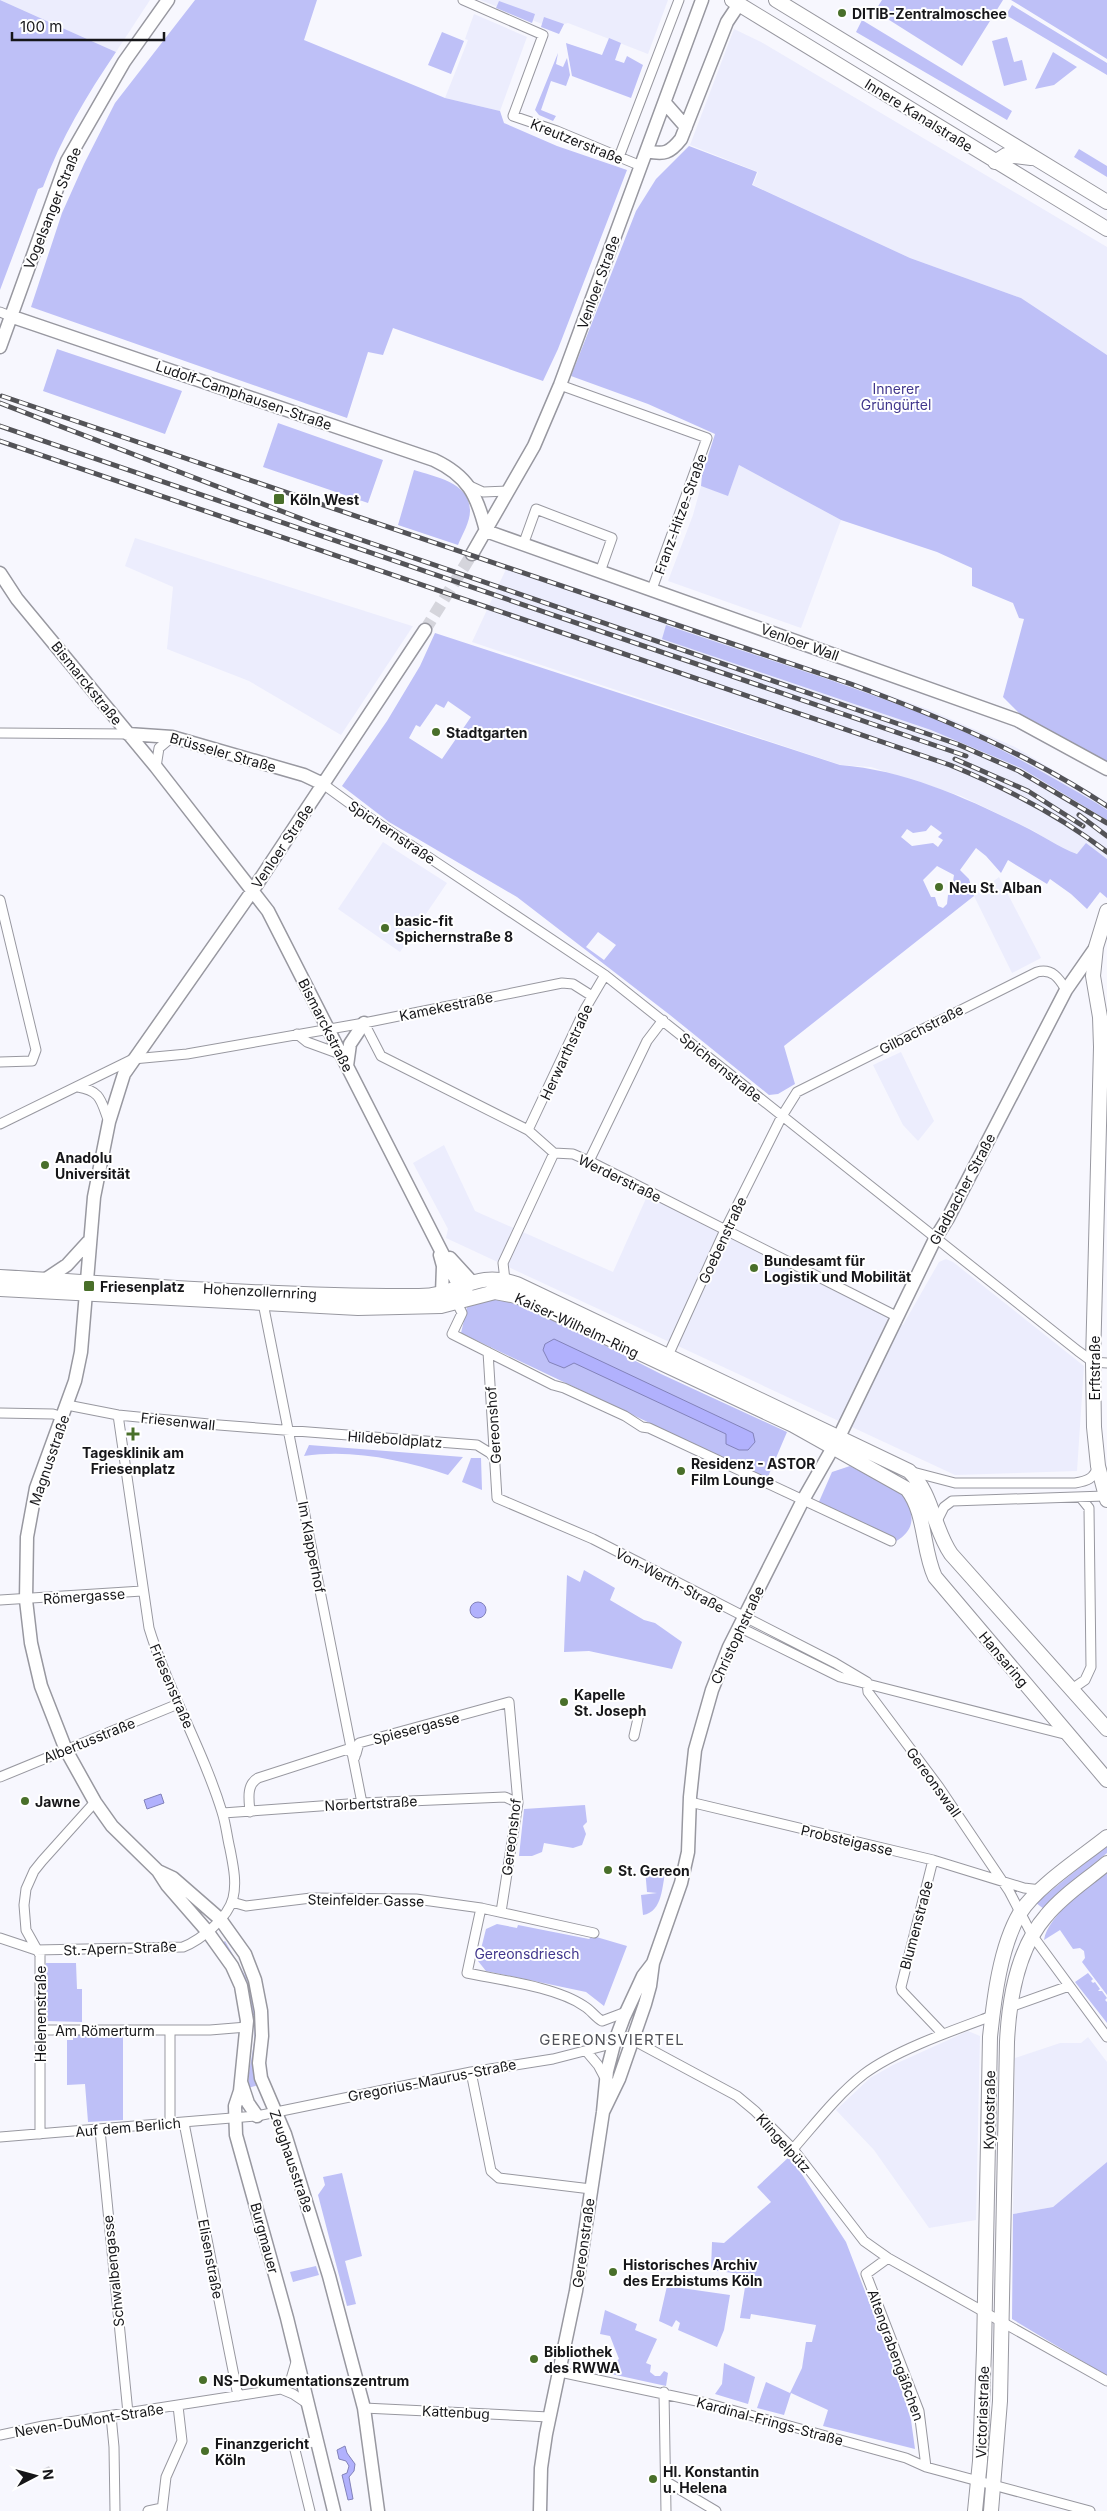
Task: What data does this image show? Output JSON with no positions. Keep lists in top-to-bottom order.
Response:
{
  "streets": {
    "main road": [
      "Innere Kanalstraße",
      "Hohenzollernring",
      "Kaiser-Wilhelm-Ring",
      "Erftstraße",
      "Hansaring",
      "Kyotostraße",
      "Victoriastraße"
    ],
    "street": [
      "Kreutzerstraße",
      "Vogelsanger Straße",
      "Venloer Straße",
      "Ludolf-Camphausen-Straße",
      "Franz-Hitze-Straße",
      "Venloer Wall",
      "Bismarckstraße",
      "Brüsseler Straße",
      "Spichernstraße",
      "Kamekestraße",
      "Gilbachstraße",
      "Herwarthstraße",
      "Werderstraße",
      "Gladbacher Straße",
      "Goebenstraße",
      "Friesenwall",
      "Gereonshof",
      "Hildeboldplatz",
      "Magnusstraße",
      "Im Klapperhof",
      "Von-Werth-Straße",
      "Römergasse",
      "Christophstraße",
      "Friesenstraße",
      "Spiesergasse",
      "Albertusstraße",
      "Gereonswall",
      "Norbertstraße",
      "Probsteigasse",
      "Steinfelder Gasse",
      "Blumenstraße",
      "St.-Apern-Straße",
      "Helenenstraße",
      "Am Römerturm",
      "Gregorius-Maurus-Straße",
      "Auf dem Berlich",
      "Klingelpütz",
      "Zeughausstraße",
      "Burgmauer",
      "Gereonstraße",
      "Elisenstraße",
      "Schwalbengasse",
      "Altengrabengäßchen",
      "Kattenbug",
      "Neven-DuMont-Straße",
      "Kardinal-Frings-Straße"
    ]
  },
  "crossings": [
    ["Kreutzerstraße", "Venloer Straße"],
    ["Vogelsanger Straße", "Ludolf-Camphausen-Straße"],
    ["Venloer Straße", "Ludolf-Camphausen-Straße"],
    ["Venloer Straße", "Franz-Hitze-Straße"],
    ["Venloer Straße", "Venloer Wall"],
    ["Venloer Straße", "Bismarckstraße"],
    ["Venloer Straße", "Brüsseler Straße"],
    ["Venloer Straße", "Spichernstraße"],
    ["Venloer Straße", "Kamekestraße"],
    ["Ludolf-Camphausen-Straße", "Venloer Wall"],
    ["Franz-Hitze-Straße", "Venloer Wall"],
    ["Bismarckstraße", "Brüsseler Straße"],
    ["Bismarckstraße", "Kamekestraße"],
    ["Brüsseler Straße", "Spichernstraße"],
    ["Spichernstraße", "Gilbachstraße"],
    ["Spichernstraße", "Herwarthstraße"],
    ["Spichernstraße", "Gladbacher Straße"],
    ["Spichernstraße", "Goebenstraße"],
    ["Spichernstraße", "Erftstraße"],
    ["Kamekestraße", "Herwarthstraße"],
    ["Gilbachstraße", "Gladbacher Straße"],
    ["Gilbachstraße", "Goebenstraße"],
    ["Werderstraße", "Gladbacher Straße"],
    ["Werderstraße", "Goebenstraße"],
    ["Gladbacher Straße", "Kaiser-Wilhelm-Ring"],
    ["Gladbacher Straße", "Erftstraße"],
    ["Gladbacher Straße", "Christophstraße"],
    ["Goebenstraße", "Kaiser-Wilhelm-Ring"],
    ["Hohenzollernring", "Kaiser-Wilhelm-Ring"],
    ["Hohenzollernring", "Magnusstraße"],
    ["Hohenzollernring", "Im Klapperhof"],
    ["Kaiser-Wilhelm-Ring", "Christophstraße"],
    ["Kaiser-Wilhelm-Ring", "Hansaring"],
    ["Friesenwall", "Hildeboldplatz"],
    ["Friesenwall", "Magnusstraße"],
    ["Friesenwall", "Im Klapperhof"],
    ["Friesenwall", "Friesenstraße"],
    ["Gereonshof", "Hildeboldplatz"],
    ["Gereonshof", "Von-Werth-Straße"],
    ["Gereonshof", "Spiesergasse"],
    ["Gereonshof", "Norbertstraße"],
    ["Gereonshof", "Steinfelder Gasse"],
    ["Hildeboldplatz", "Im Klapperhof"],
    ["Magnusstraße", "Römergasse"],
    ["Magnusstraße", "Friesenstraße"],
    ["Magnusstraße", "Albertusstraße"],
    ["Magnusstraße", "St.-Apern-Straße"],
    ["Magnusstraße", "Helenenstraße"],
    ["Magnusstraße", "Zeughausstraße"],
    ["Im Klapperhof", "Spiesergasse"],
    ["Im Klapperhof", "Norbertstraße"],
    ["Von-Werth-Straße", "Christophstraße"],
    ["Von-Werth-Straße", "Hansaring"],
    ["Von-Werth-Straße", "Gereonswall"],
    ["Römergasse", "Friesenstraße"],
    ["Christophstraße", "Probsteigasse"],
    ["Christophstraße", "Gereonstraße"],
    ["Friesenstraße", "Albertusstraße"],
    ["Friesenstraße", "Norbertstraße"],
    ["Friesenstraße", "Steinfelder Gasse"],
    ["Friesenstraße", "Zeughausstraße"],
    ["Gereonswall", "Probsteigasse"],
    ["Gereonswall", "Kyotostraße"],
    ["Probsteigasse", "Blumenstraße"],
    ["St.-Apern-Straße", "Helenenstraße"],
    ["Helenenstraße", "Am Römerturm"],
    ["Helenenstraße", "Auf dem Berlich"],
    ["Am Römerturm", "Auf dem Berlich"],
    ["Gregorius-Maurus-Straße", "Auf dem Berlich"],
    ["Gregorius-Maurus-Straße", "Zeughausstraße"],
    ["Gregorius-Maurus-Straße", "Gereonstraße"],
    ["Kyotostraße", "Klingelpütz"],
    ["Kyotostraße", "Victoriastraße"],
    ["Auf dem Berlich", "Burgmauer"],
    ["Auf dem Berlich", "Elisenstraße"],
    ["Auf dem Berlich", "Schwalbengasse"],
    ["Klingelpütz", "Gereonstraße"],
    ["Klingelpütz", "Altengrabengäßchen"],
    ["Klingelpütz", "Victoriastraße"],
    ["Zeughausstraße", "Kattenbug"],
    ["Gereonstraße", "Kattenbug"],
    ["Gereonstraße", "Kardinal-Frings-Straße"],
    ["Elisenstraße", "Neven-DuMont-Straße"],
    ["Schwalbengasse", "Neven-DuMont-Straße"],
    ["Altengrabengäßchen", "Kardinal-Frings-Straße"],
    ["Victoriastraße", "Kardinal-Frings-Straße"]
  ],
  "districts": ["GEREONSVIERTEL"],
  "parks": ["Innerer Grüngürtel", "Gereonsdriesch"],
  "places": {
    "other": [
      "DITIB-Zentralmoschee",
      "Stadtgarten",
      "Neu St. Alban",
      "basic-fit Spichernstraße 8",
      "Anadolu Universität",
      "Bundesamt für Logistik und Mobilität",
      "Residenz - ASTOR Film Lounge",
      "Kapelle St. Joseph",
      "Jawne",
      "St. Gereon",
      "Historisches Archiv des Erzbistums Köln",
      "Bibliothek des RWWA",
      "NS-Dokumentationszentrum",
      "Finanzgericht Köln",
      "Hl. Konstantin u. Helena"
    ],
    "transit": ["Köln West", "Friesenplatz"],
    "health": ["Tagesklinik am Friesenplatz"]
  },
  "scale_bar": "100 m",
  "north": "right"
}
